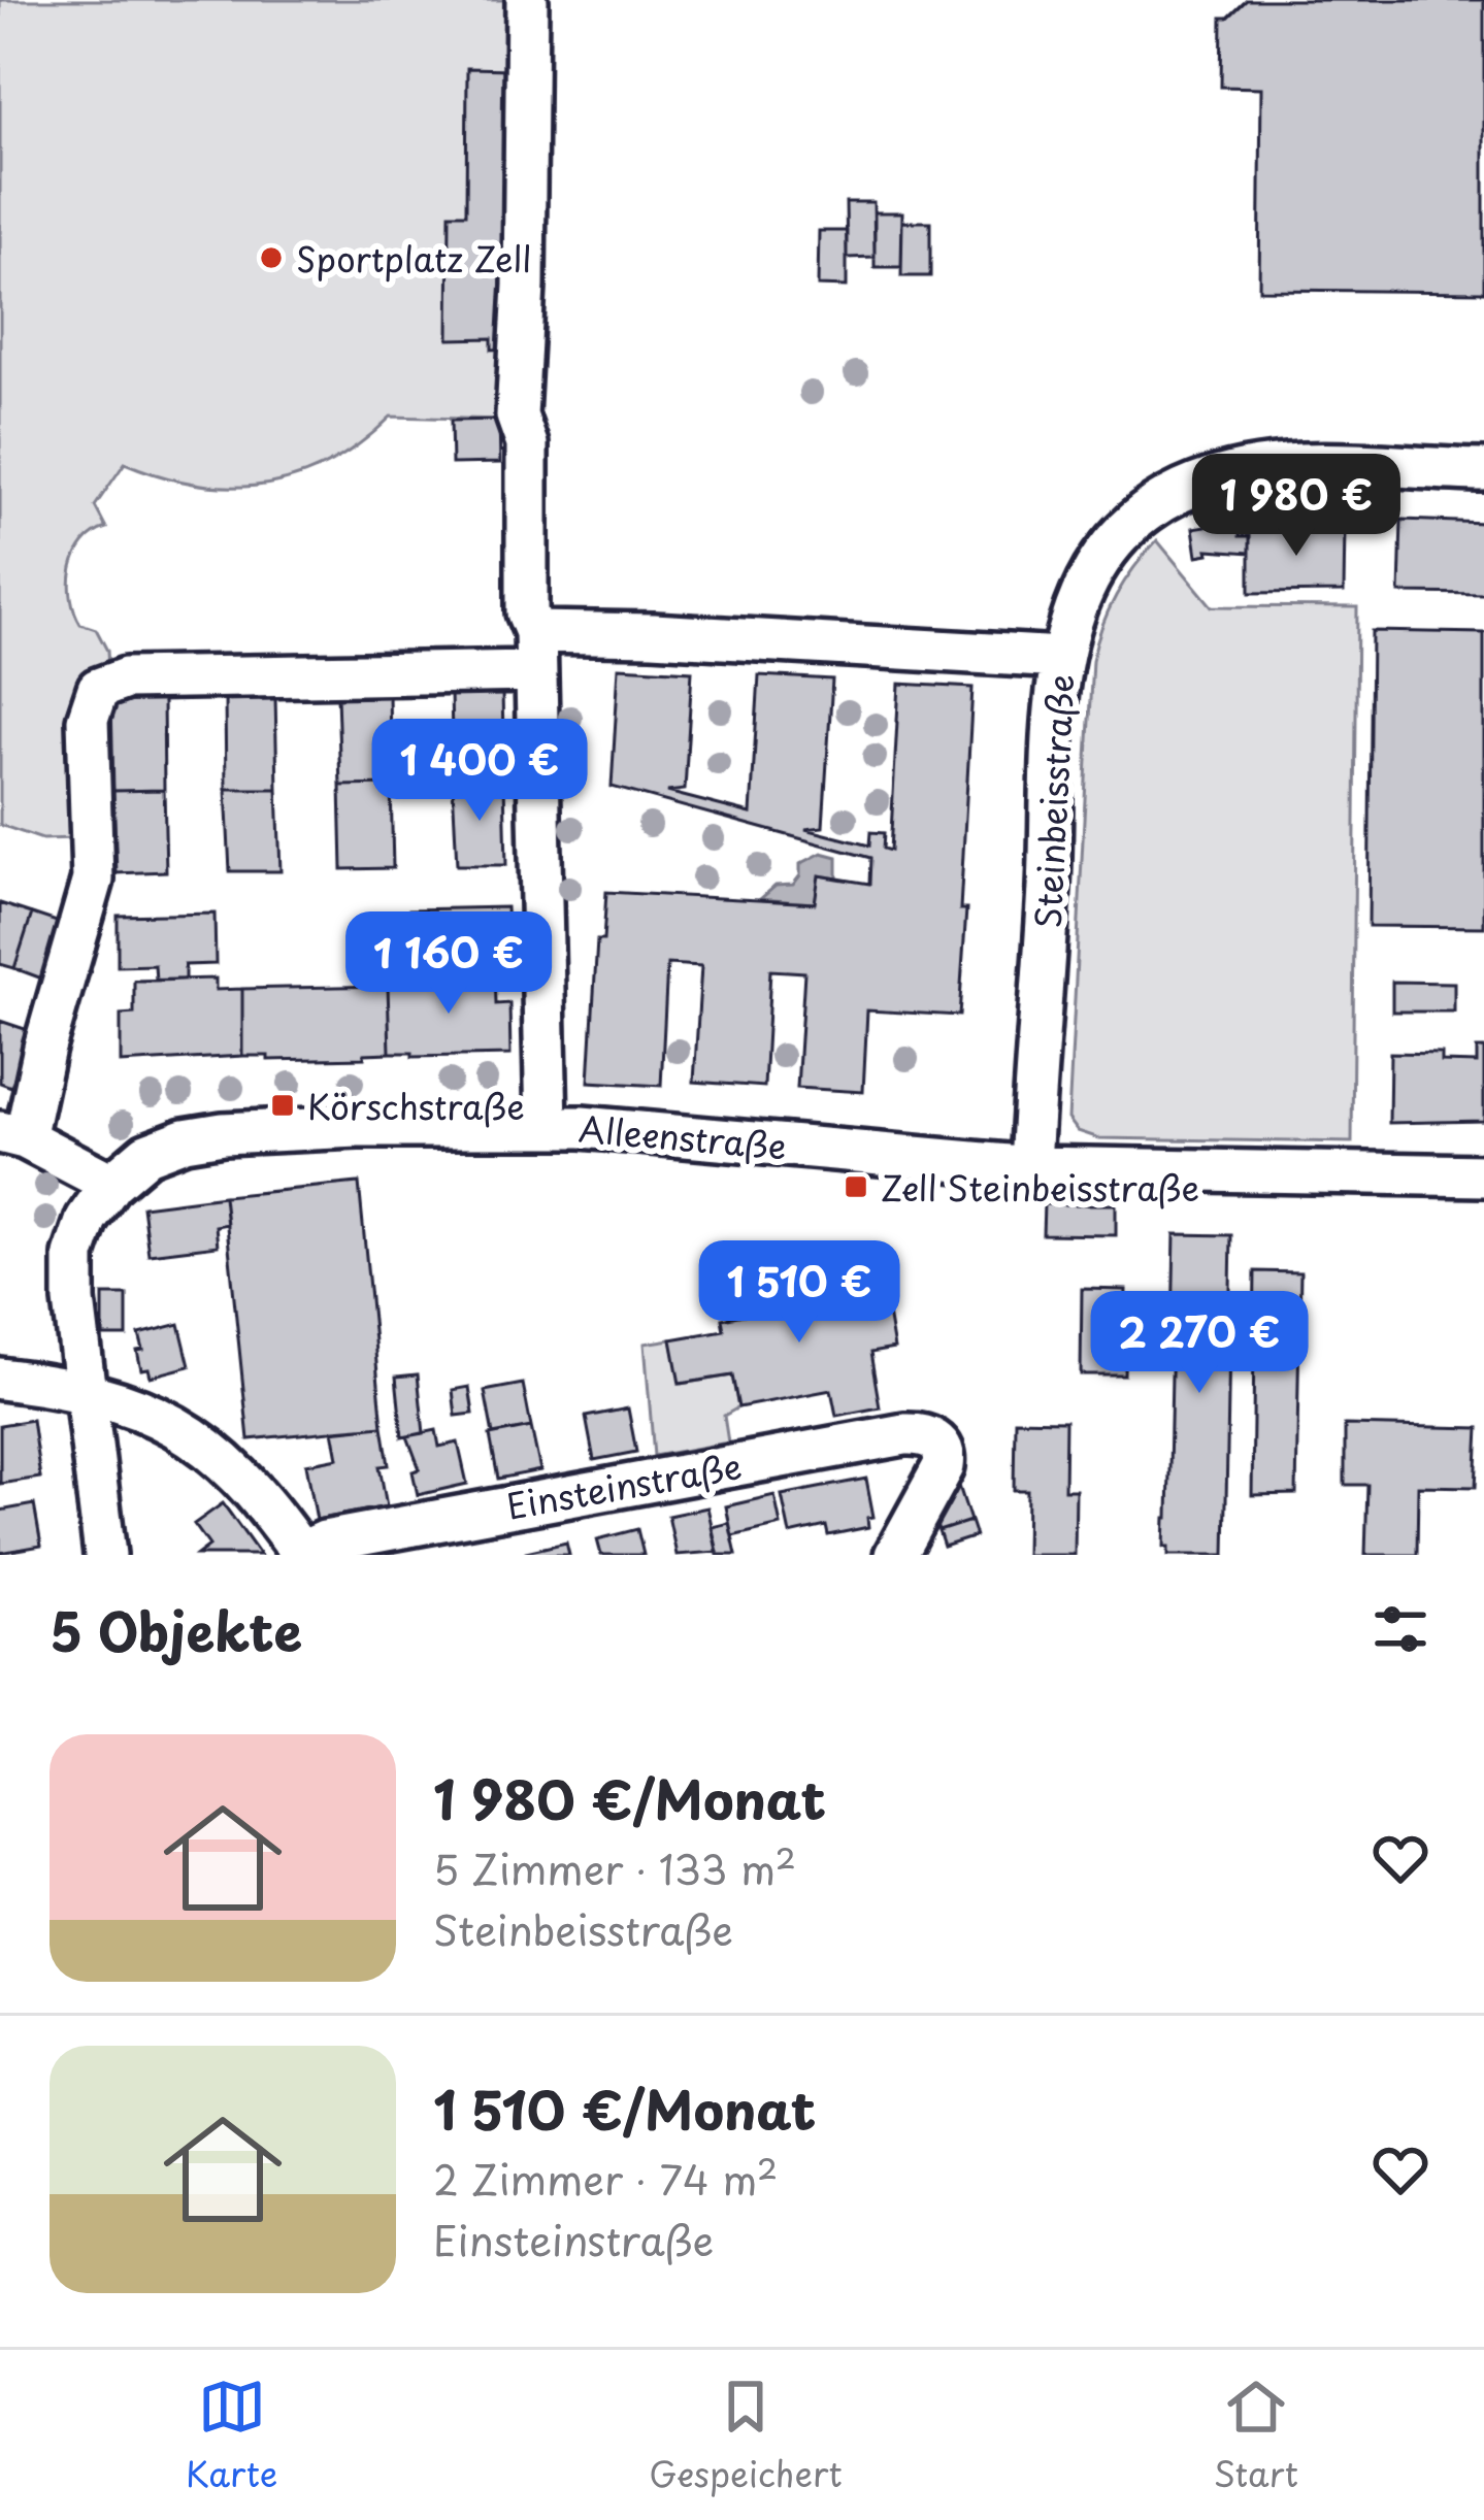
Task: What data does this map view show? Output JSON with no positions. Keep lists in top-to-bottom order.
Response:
{
  "streets": {
    "street": ["Steinbeisstraße", "Alleenstraße", "Einsteinstraße"]
  },
  "crossings": [
    ["Steinbeisstraße", "Alleenstraße"]
  ],
  "places": {
    "other": ["Sportplatz Zell"],
    "transit": ["Körschstraße", "Zell Steinbeisstraße"]
  },
  "page": {
    "price": [
      "1 980 €",
      "1 400 €",
      "1 160 €",
      "1 510 €",
      "2 270 €"
    ],
    "heading": "5 Objekte",
    "list": [
      {
        "name": "1 980 €/Monat",
        "note": "5 Zimmer · 133 m² · Steinbeisstraße"
      },
      {
        "name": "1 510 €/Monat",
        "note": "2 Zimmer · 74 m² · Einsteinstraße"
      }
    ],
    "tabs": ["Karte", "Gespeichert", "Start"]
  }
}
